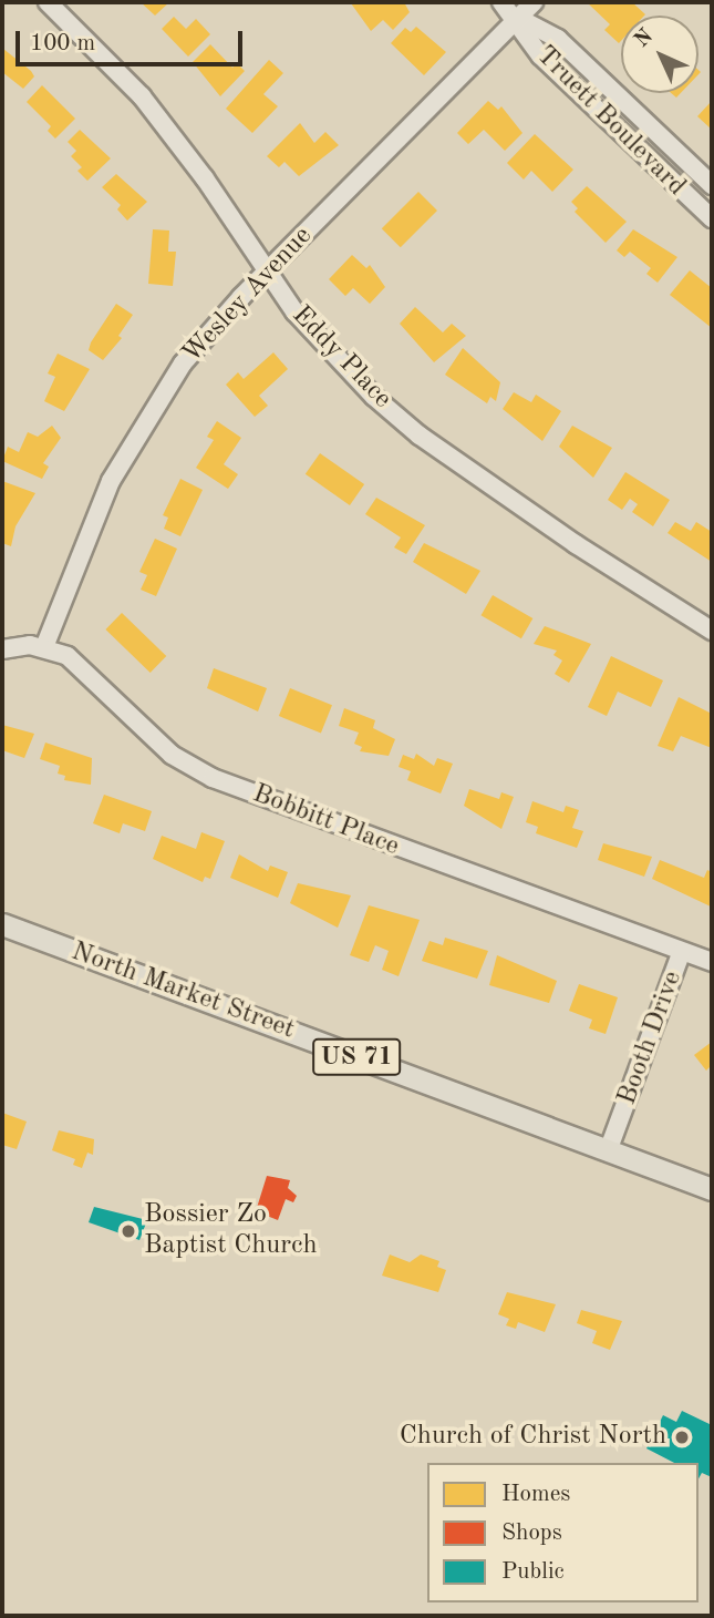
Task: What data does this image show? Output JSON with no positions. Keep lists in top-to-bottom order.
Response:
{
  "streets": {
    "main road": ["North Market Street", "US 71"],
    "street": [
      "Truett Boulevard",
      "Wesley Avenue",
      "Eddy Place",
      "Bobbitt Place",
      "Booth Drive"
    ]
  },
  "crossings": [
    ["Truett Boulevard", "Wesley Avenue"],
    ["Wesley Avenue", "Eddy Place"],
    ["Wesley Avenue", "Bobbitt Place"],
    ["Bobbitt Place", "Booth Drive"],
    ["North Market Street", "Booth Drive"]
  ],
  "places": ["Bossier Zo Baptist Church", "Church of Christ North"],
  "legend": ["Homes", "Shops", "Public"],
  "scale_bar": "100 m",
  "north": "top left"
}
